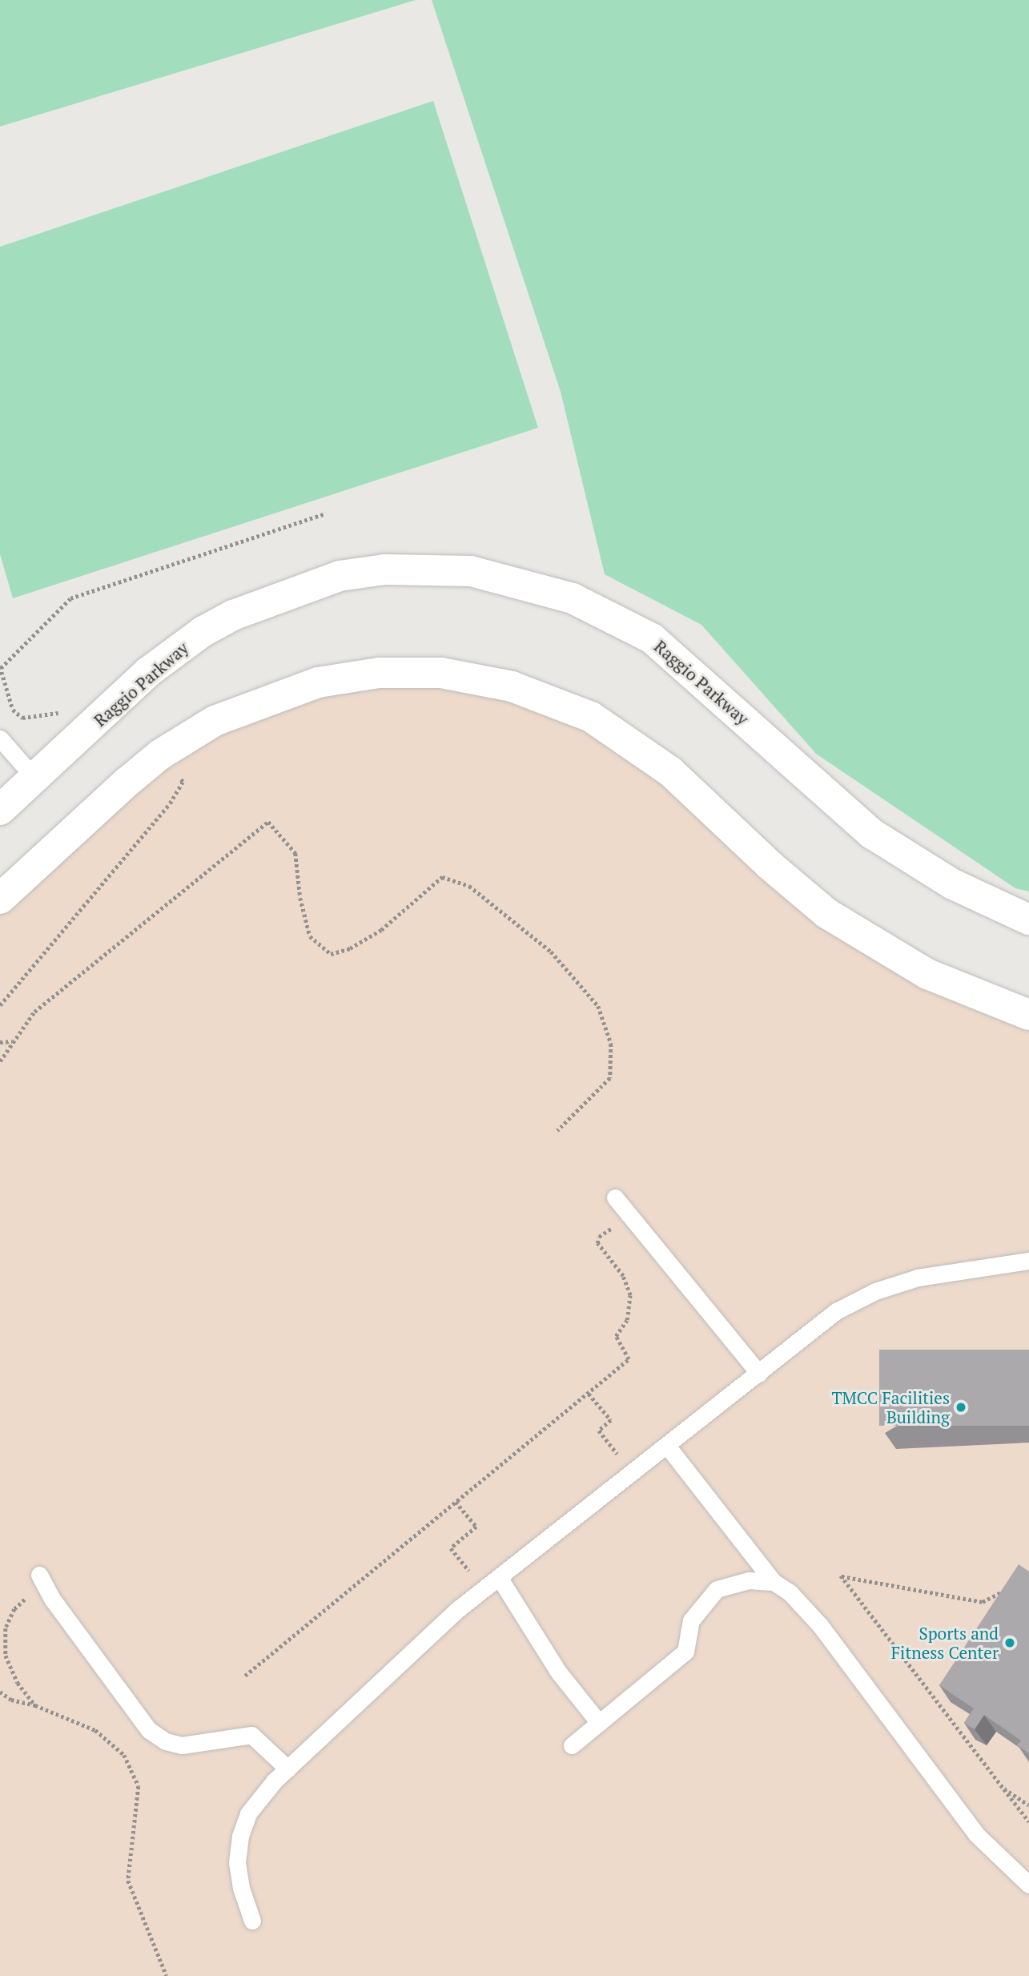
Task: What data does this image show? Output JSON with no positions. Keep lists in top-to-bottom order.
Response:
{
  "streets": {
    "street": ["Raggio Parkway"]
  },
  "places": ["TMCC Facilities Building", "Sports and Fitness Center"]
}
